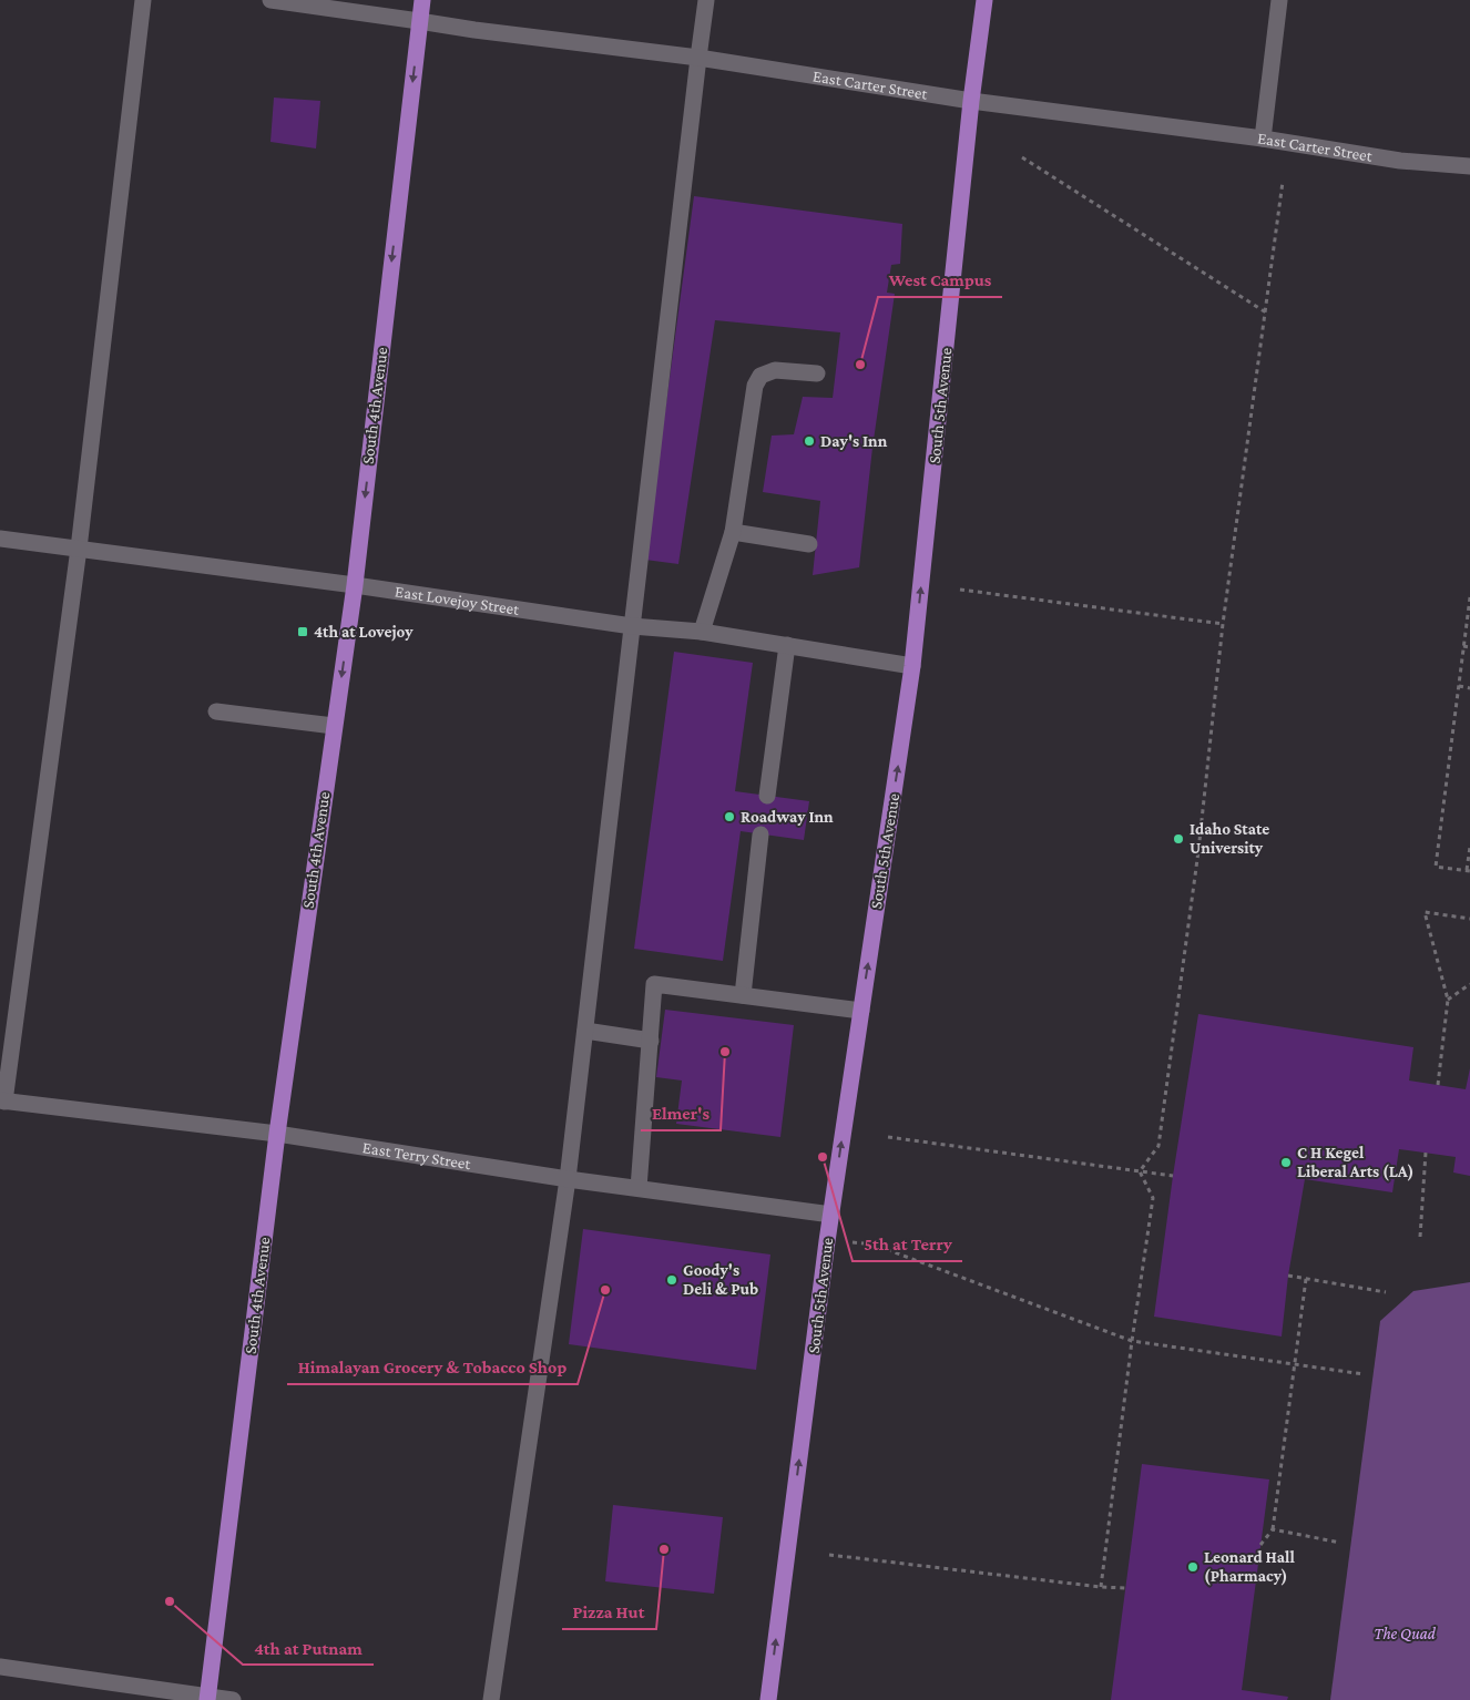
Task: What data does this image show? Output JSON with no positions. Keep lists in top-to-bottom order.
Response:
{
  "streets": {
    "main road": ["South 4th Avenue", "South 5th Avenue"],
    "street": ["East Carter Street", "East Lovejoy Street", "East Terry Street"]
  },
  "crossings": [
    ["East Carter Street", "South 4th Avenue"],
    ["East Carter Street", "South 5th Avenue"],
    ["South 4th Avenue", "East Lovejoy Street"],
    ["South 4th Avenue", "East Terry Street"],
    ["South 5th Avenue", "East Lovejoy Street"],
    ["South 5th Avenue", "East Terry Street"]
  ],
  "one_way": ["South 4th Avenue", "South 5th Avenue"],
  "parks": ["The Quad"],
  "places": {
    "other": [
      "West Campus",
      "Day's Inn",
      "Roadway Inn",
      "Idaho State University",
      "Elmer's",
      "5th at Terry",
      "C H Kegel Liberal Arts (LA)",
      "Goody's Deli & Pub",
      "Himalayan Grocery & Tobacco Shop",
      "Pizza Hut",
      "Leonard Hall (Pharmacy)",
      "4th at Putnam"
    ],
    "transit": ["4th at Lovejoy"]
  }
}
